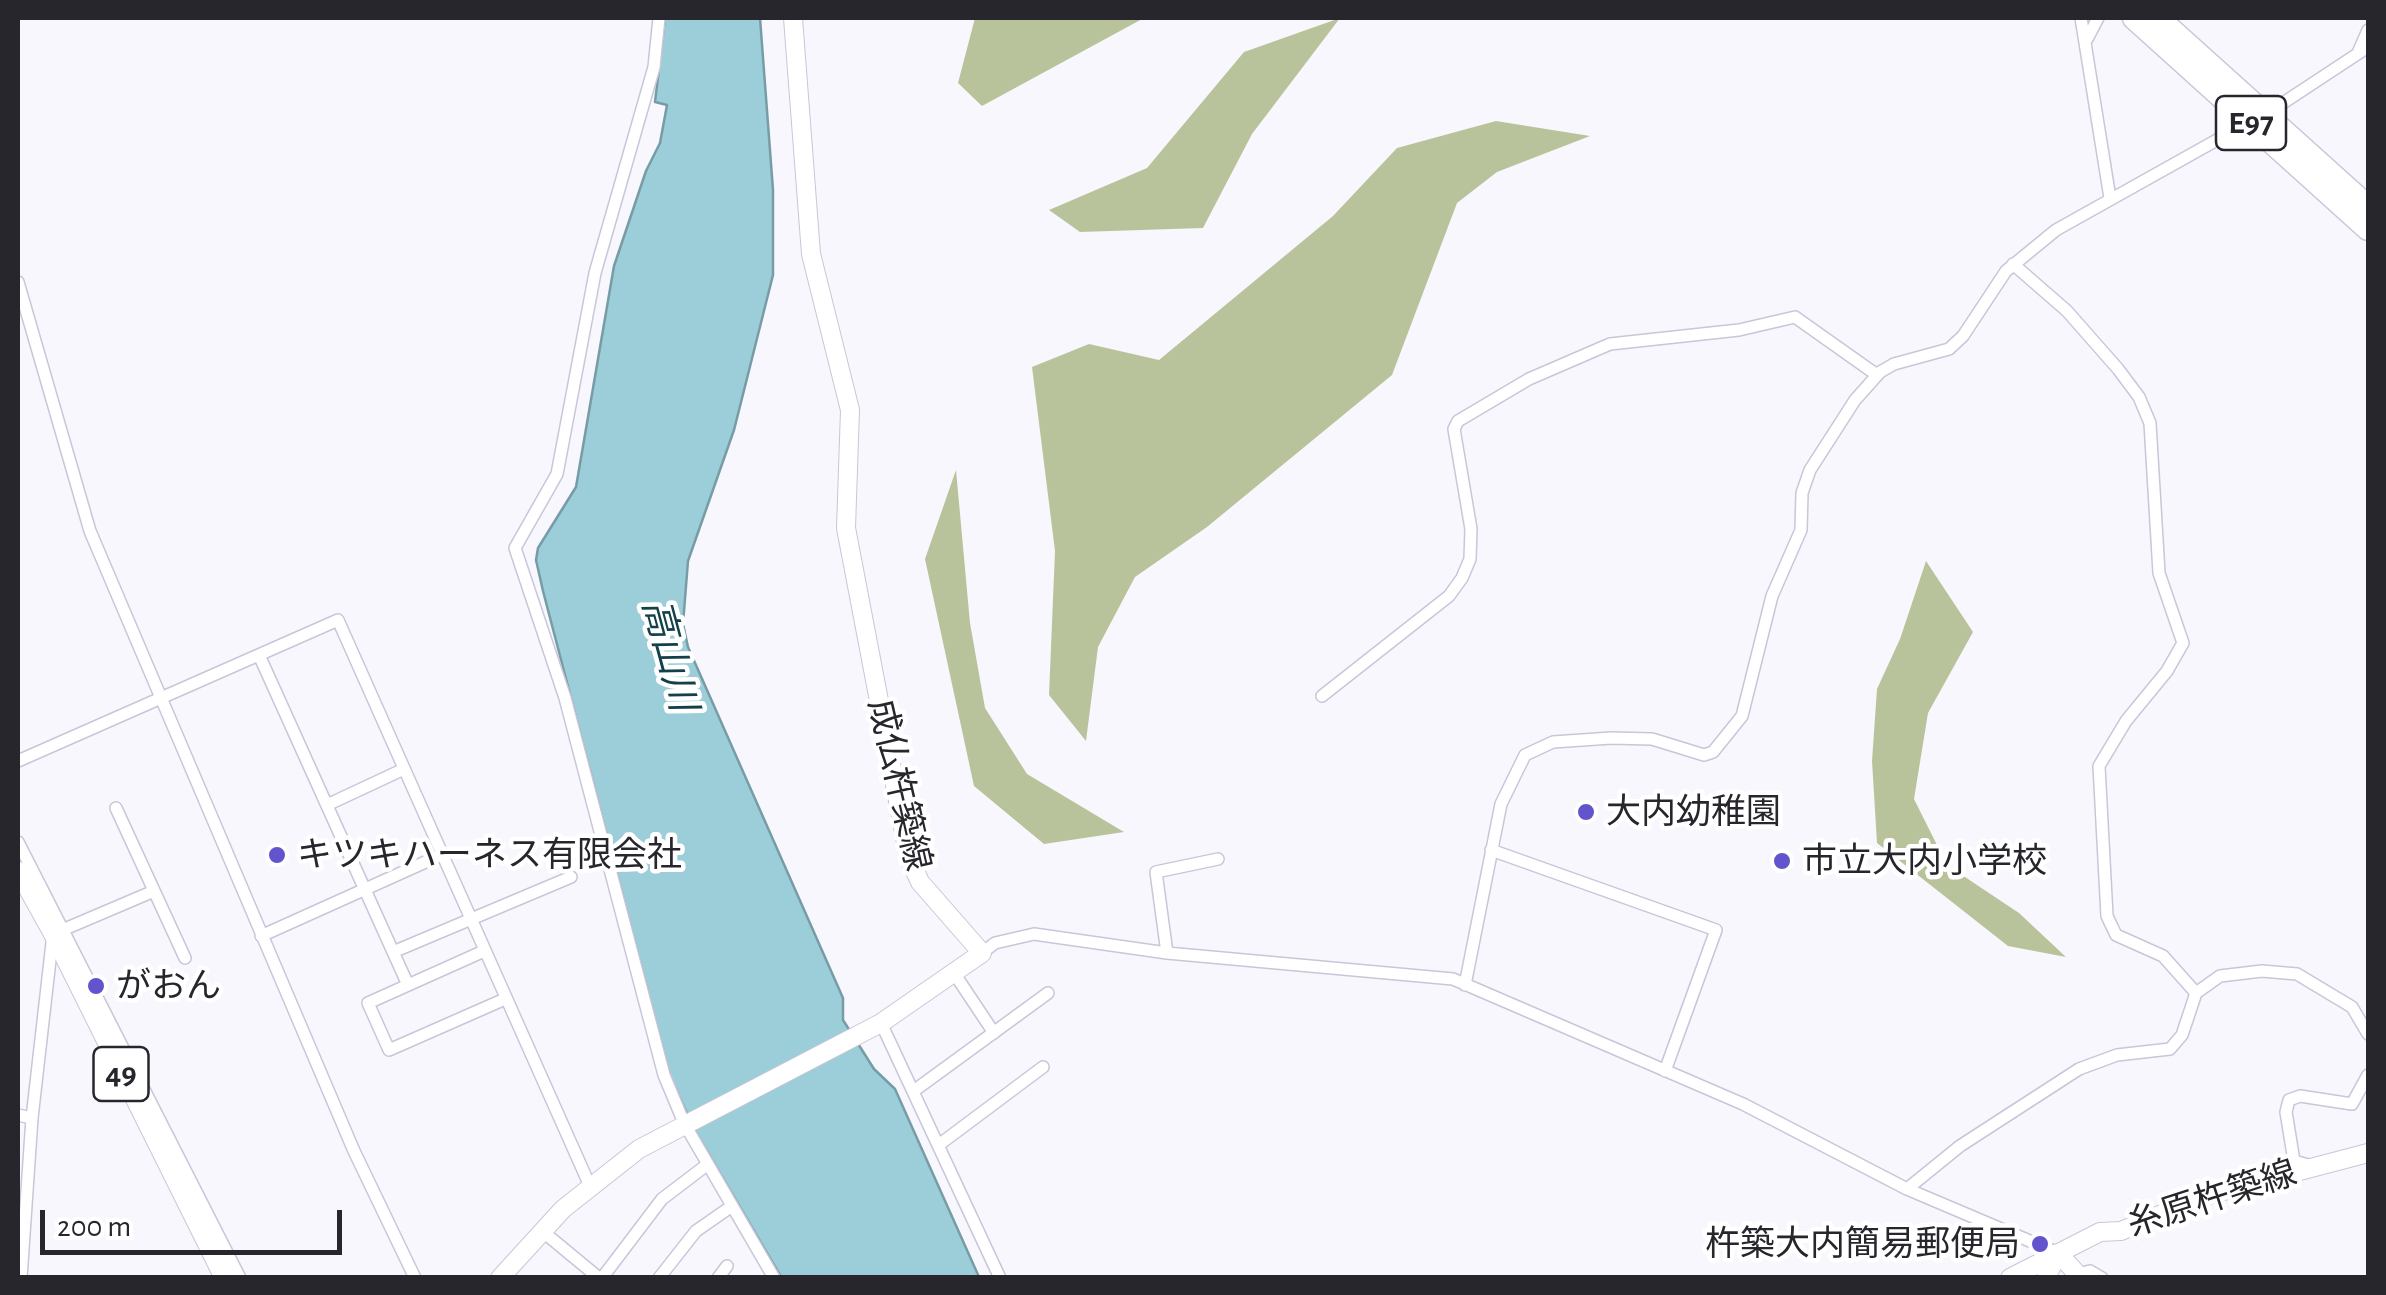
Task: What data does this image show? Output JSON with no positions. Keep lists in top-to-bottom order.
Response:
{
  "streets": {
    "highway": ["E97"],
    "main road": ["成仏杵築線", "49", "糸原杵築線"]
  },
  "water": ["高山川"],
  "places": [
    "大内幼稚園",
    "キツキハーネス有限会社",
    "市立大内小学校",
    "がおん",
    "杵築大内簡易郵便局"
  ],
  "scale_bar": "200 m"
}
